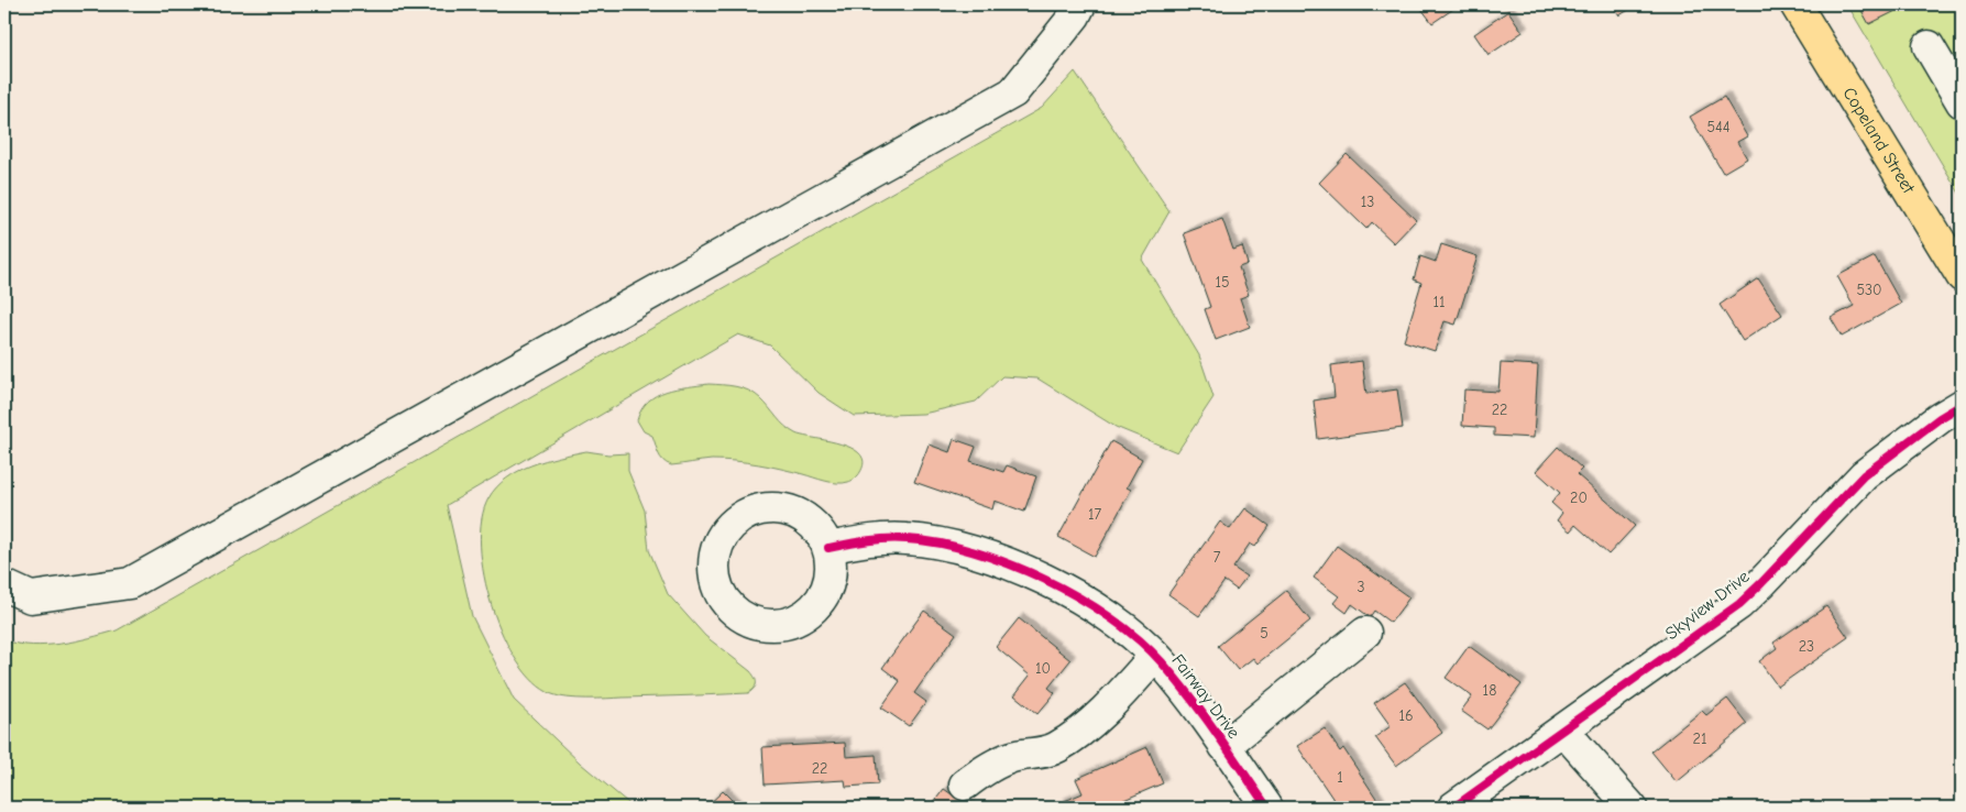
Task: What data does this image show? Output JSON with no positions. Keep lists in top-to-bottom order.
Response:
{
  "streets": {
    "main road": ["Copeland Street"],
    "street": ["Skyview Drive", "Fairway Drive"]
  },
  "house_numbers": [
    "544",
    "13",
    "15",
    "530",
    "11",
    "22",
    "20",
    "17",
    "7",
    "3",
    "5",
    "23",
    "10",
    "18",
    "16",
    "21",
    "22",
    "1"
  ]
}
